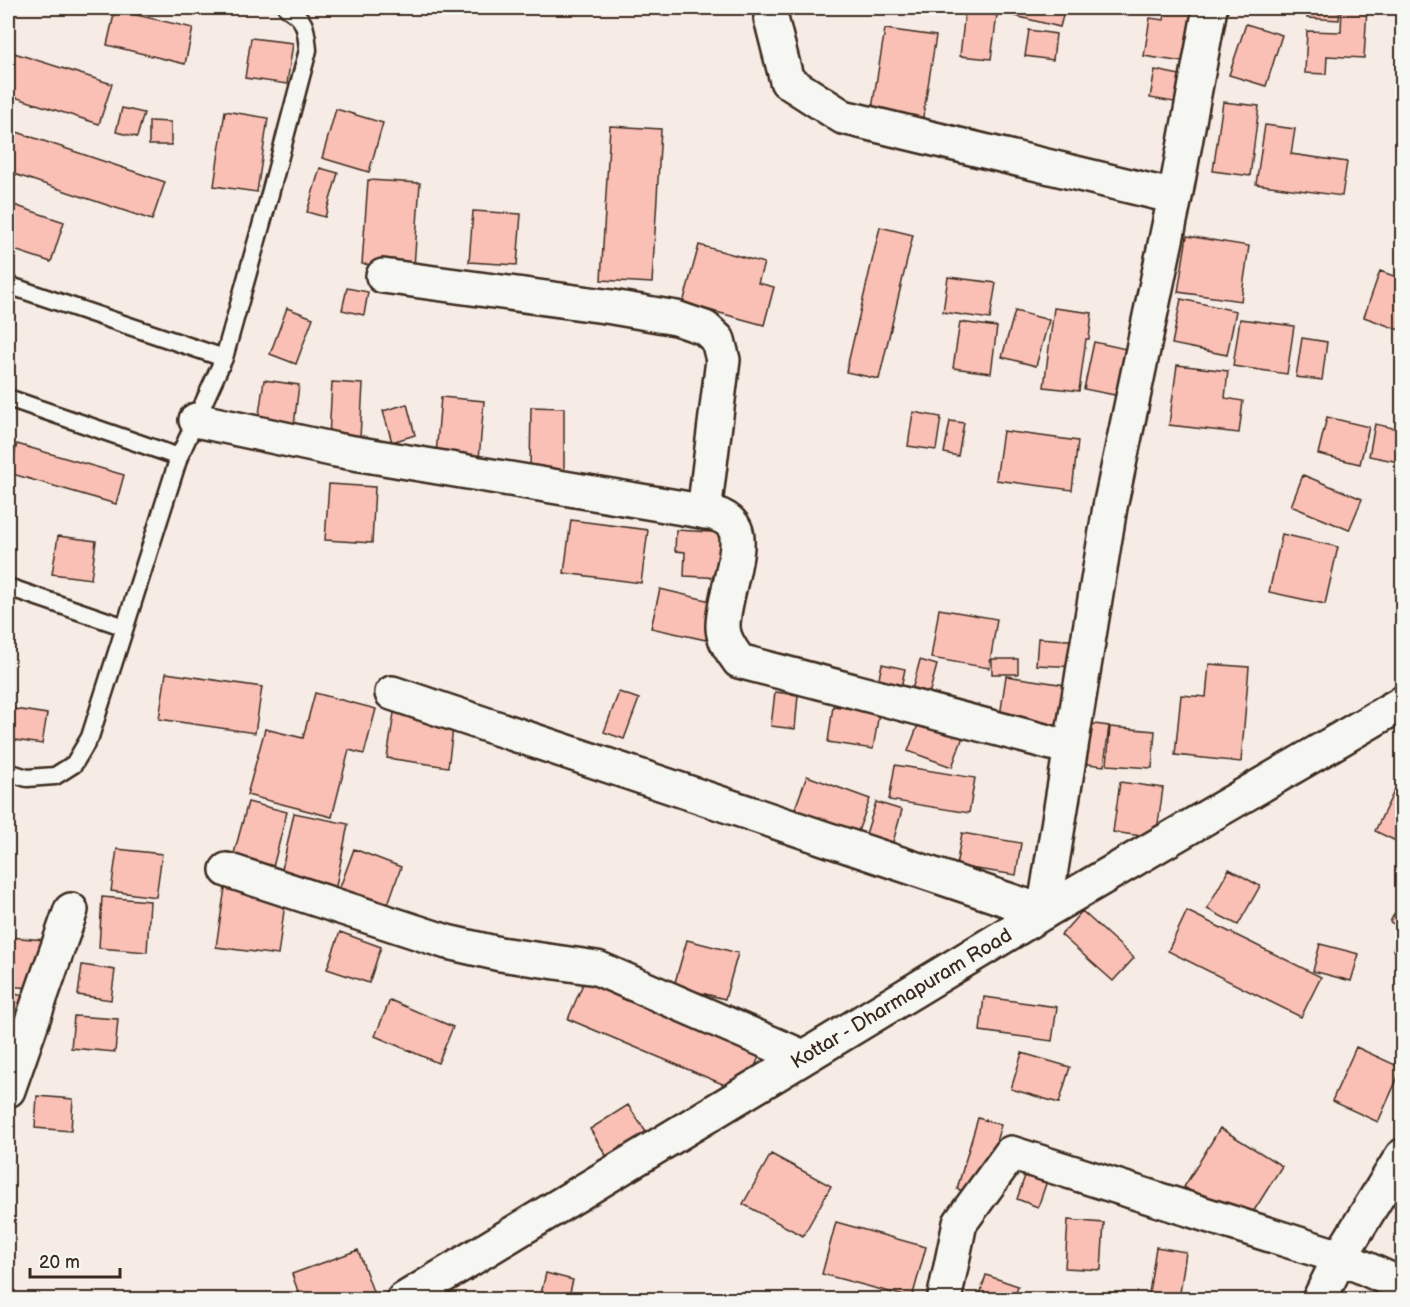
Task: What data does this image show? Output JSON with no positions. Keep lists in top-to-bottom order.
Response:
{
  "streets": {
    "street": ["Kottar - Dharmapuram Road"]
  },
  "scale_bar": "20 m"
}
